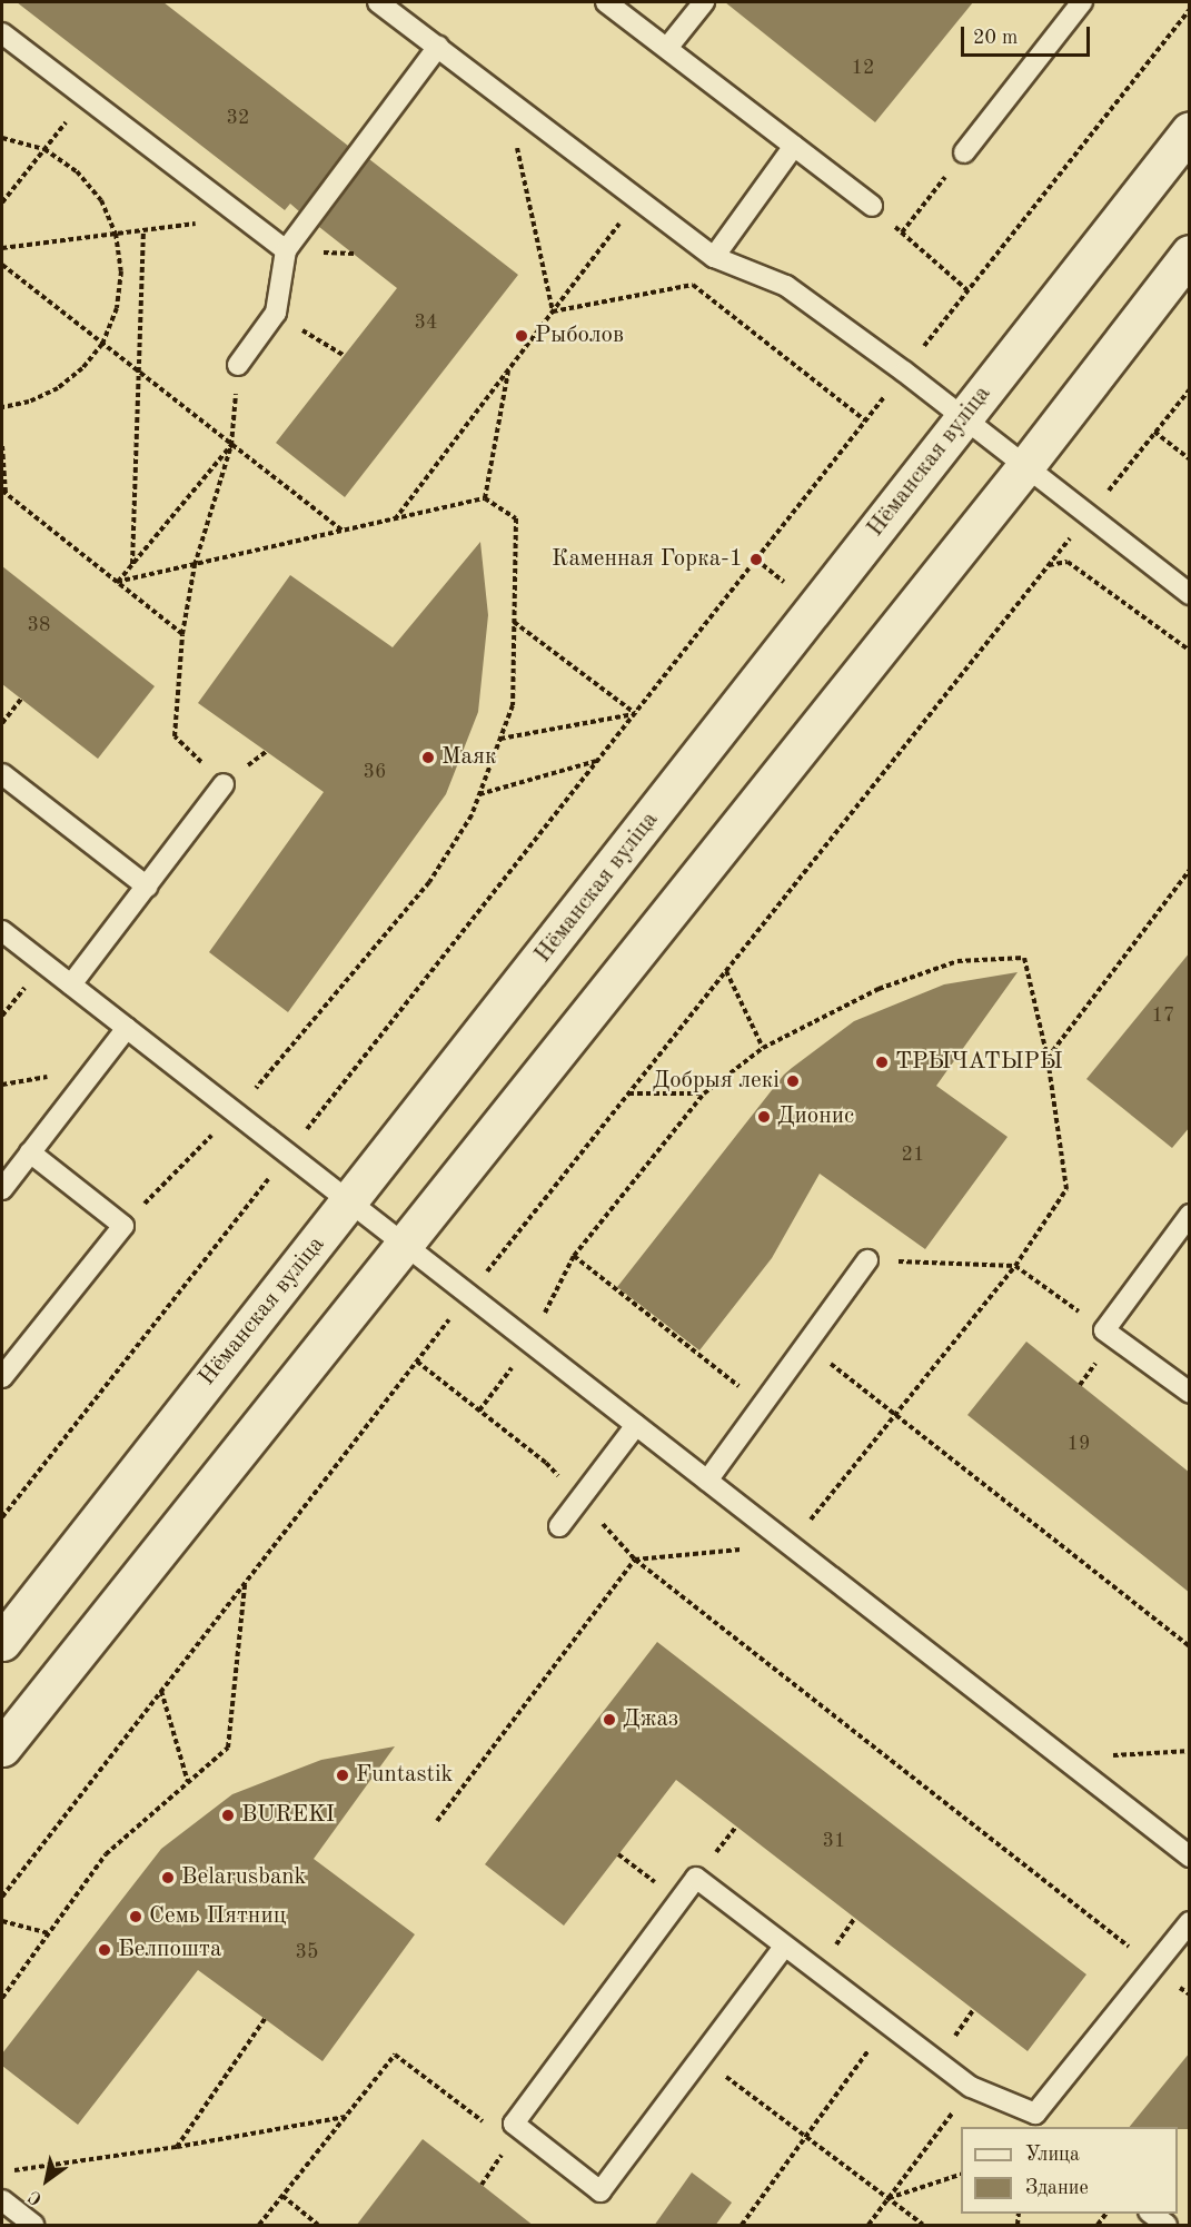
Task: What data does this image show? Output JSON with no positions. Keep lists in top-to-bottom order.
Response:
{
  "streets": {
    "main road": ["Нёманская вуліца"]
  },
  "places": [
    "Рыболов",
    "Каменная Горка-1",
    "Маяк",
    "ТРЫЧАТЫРЫ",
    "Добрыя лекі",
    "Дионис",
    "Джаз",
    "Funtastik",
    "BUREKI",
    "Belarusbank",
    "Семь Пятниц",
    "Белпошта"
  ],
  "house_numbers": [
    "12",
    "32",
    "34",
    "38",
    "36",
    "17",
    "21",
    "19",
    "31",
    "35"
  ],
  "legend": ["Улица", "Здание"],
  "scale_bar": "20 m",
  "north": "bottom left"
}
